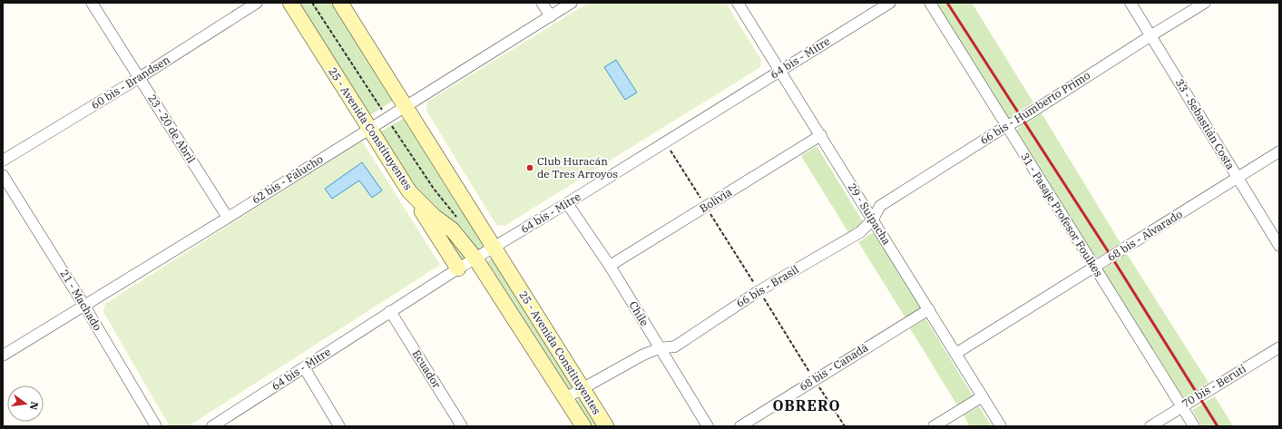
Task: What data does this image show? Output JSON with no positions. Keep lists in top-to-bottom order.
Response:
{
  "streets": {
    "main road": ["25 - Avenida Constituyentes"],
    "street": [
      "64 bis - Mitre",
      "60 bis - Brandsen",
      "66 bis - Humberto Primo",
      "33 - Sebastián Costa",
      "23 - 20 de Abril",
      "62 bis - Falucho",
      "Bolivia",
      "29 - Suipacha",
      "31 - Pasaje Profesor Foulkes",
      "68 bis - Alvarado",
      "66 bis - Brasil",
      "21 - Machado",
      "Chile",
      "68 bis - Canadá",
      "Ecuador",
      "70 bis - Beruti"
    ]
  },
  "crossings": [
    ["64 bis - Mitre", "25 - Avenida Constituyentes"],
    ["64 bis - Mitre", "29 - Suipacha"],
    ["64 bis - Mitre", "Chile"],
    ["64 bis - Mitre", "Ecuador"],
    ["60 bis - Brandsen", "23 - 20 de Abril"],
    ["66 bis - Humberto Primo", "33 - Sebastián Costa"],
    ["66 bis - Humberto Primo", "29 - Suipacha"],
    ["66 bis - Humberto Primo", "31 - Pasaje Profesor Foulkes"],
    ["66 bis - Humberto Primo", "66 bis - Brasil"],
    ["33 - Sebastián Costa", "68 bis - Alvarado"],
    ["23 - 20 de Abril", "62 bis - Falucho"],
    ["25 - Avenida Constituyentes", "62 bis - Falucho"],
    ["62 bis - Falucho", "21 - Machado"],
    ["Bolivia", "29 - Suipacha"],
    ["Bolivia", "Chile"],
    ["29 - Suipacha", "68 bis - Alvarado"],
    ["29 - Suipacha", "66 bis - Brasil"],
    ["29 - Suipacha", "68 bis - Canadá"],
    ["31 - Pasaje Profesor Foulkes", "68 bis - Alvarado"],
    ["31 - Pasaje Profesor Foulkes", "70 bis - Beruti"],
    ["66 bis - Brasil", "Chile"]
  ],
  "districts": ["OBRERO"],
  "places": ["Club Huracán de Tres Arroyos"],
  "north": "right"
}
